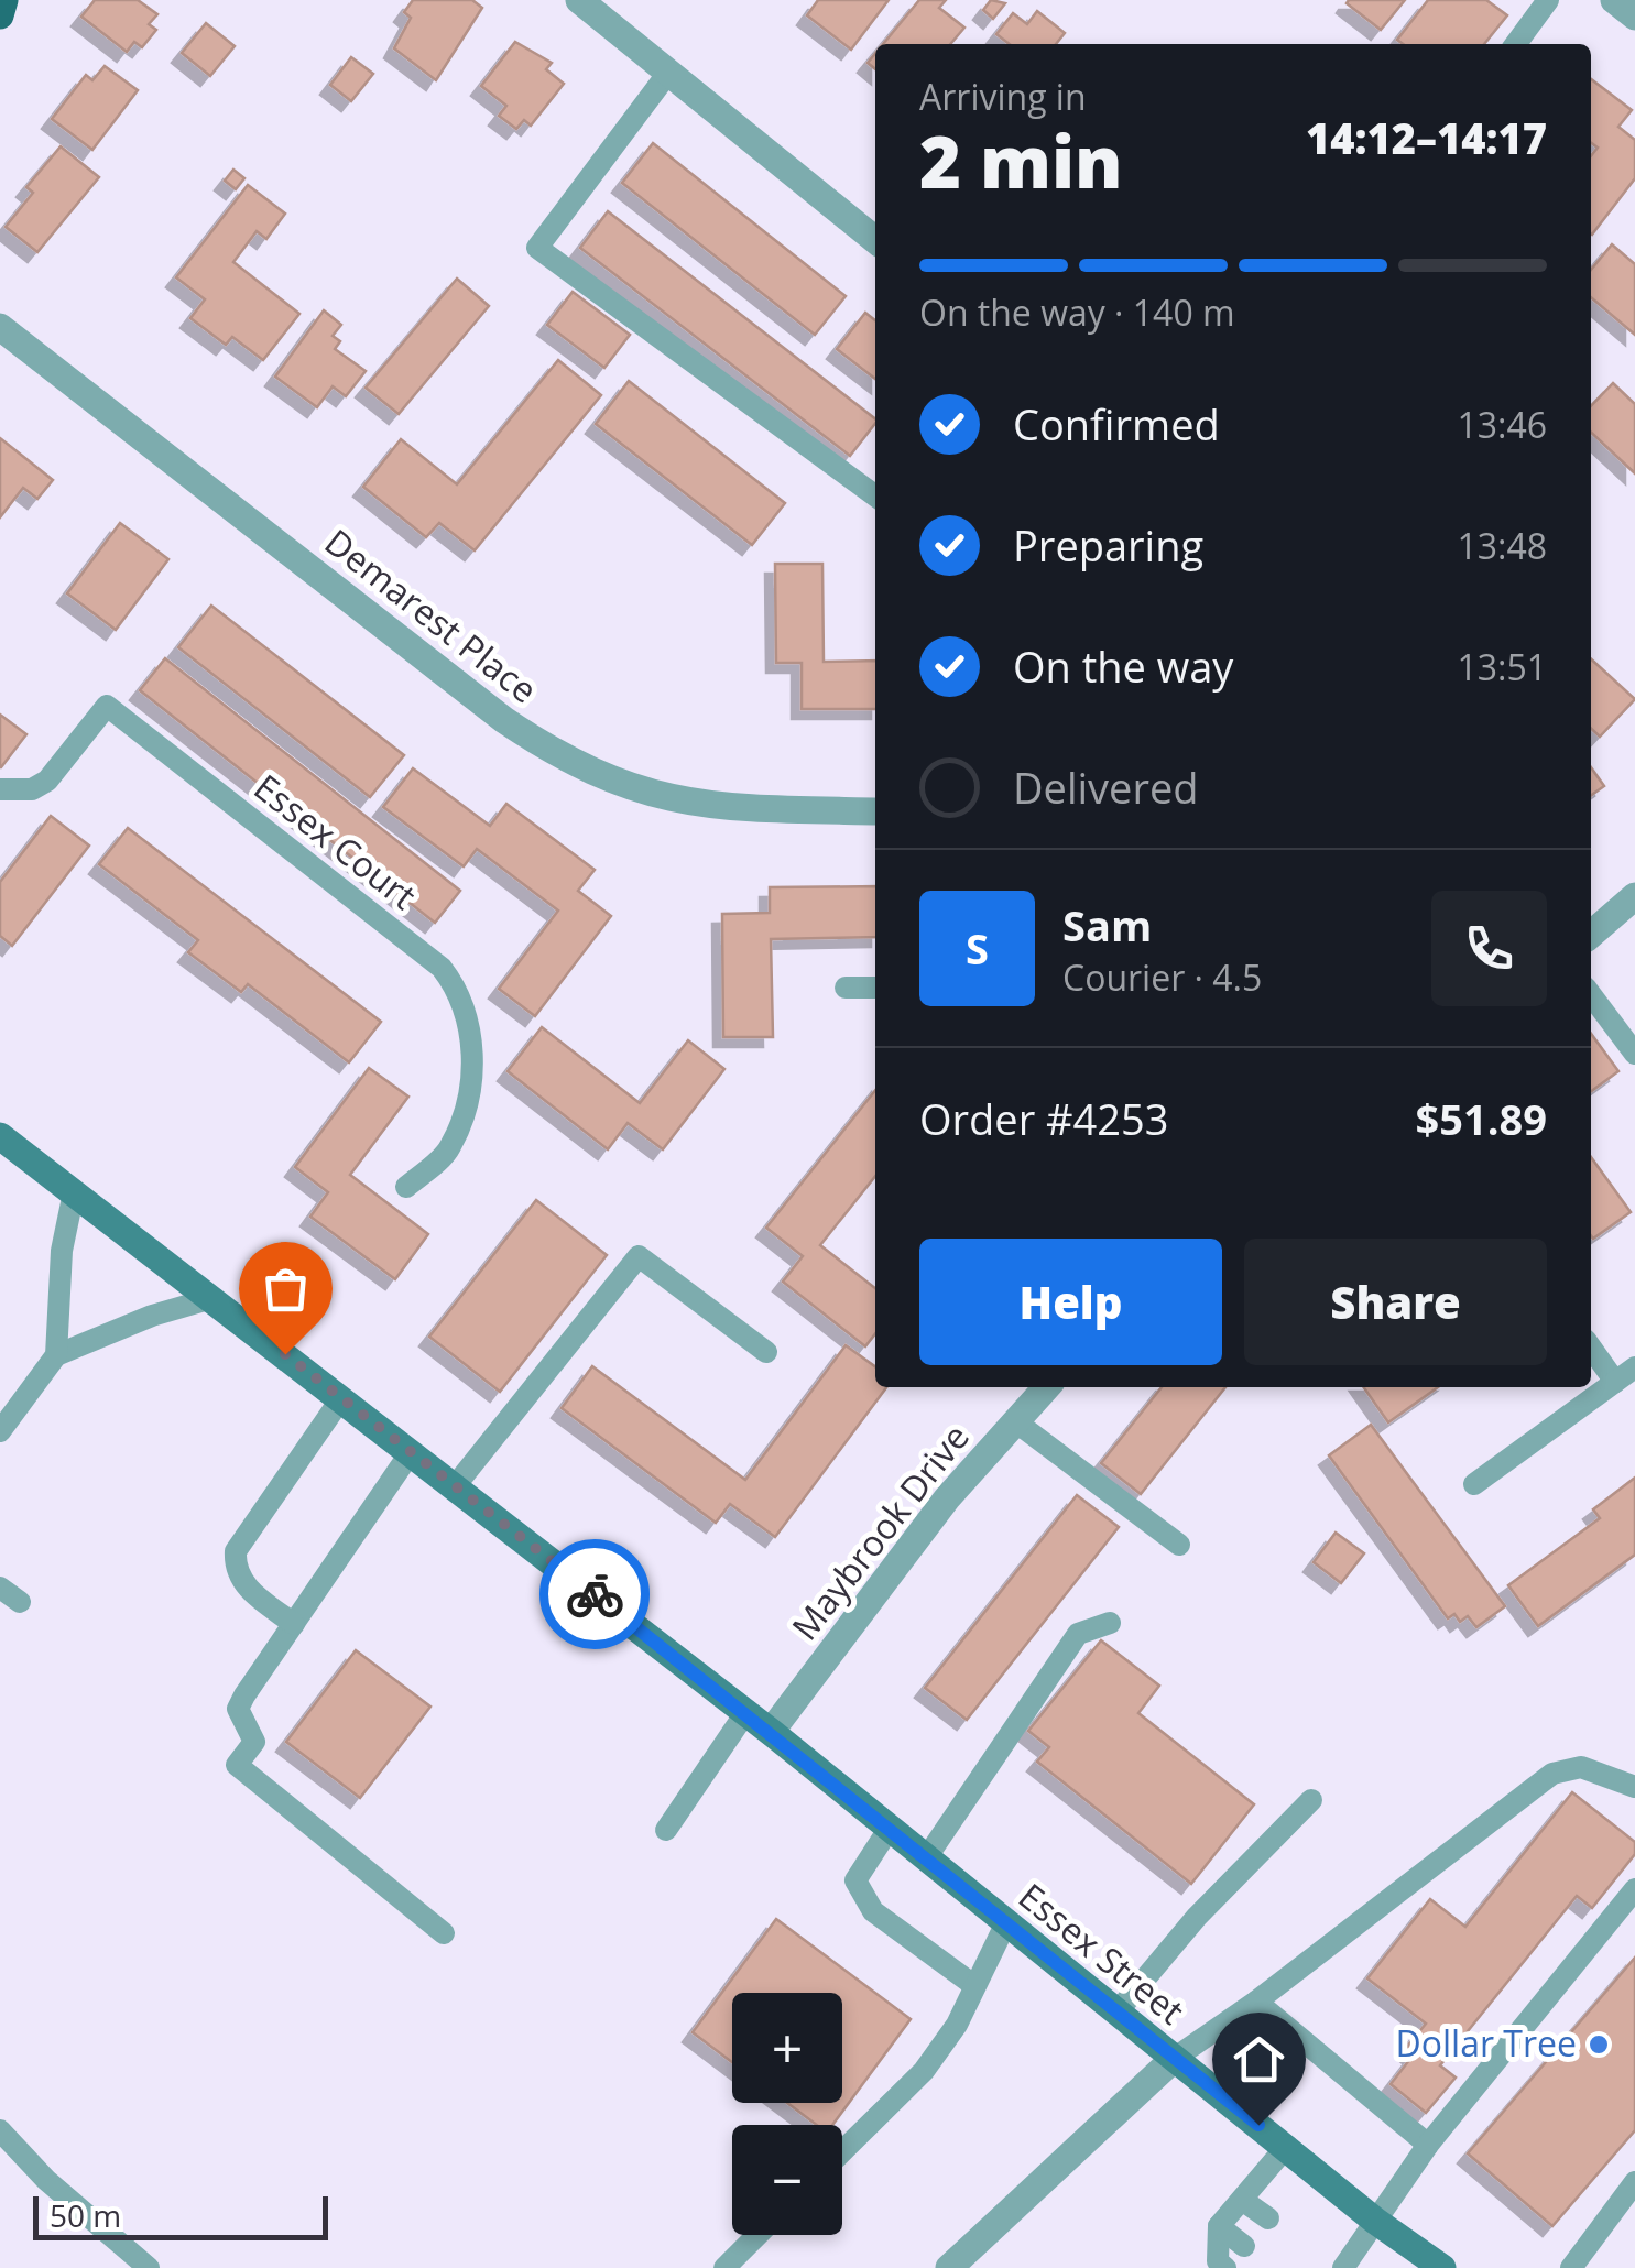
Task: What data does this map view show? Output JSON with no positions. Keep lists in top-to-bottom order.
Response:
{
  "streets": {
    "main road": ["Essex Street"],
    "street": ["Demarest Place", "Maybrook Drive"],
    "lane": ["Essex Court"]
  },
  "crossings": [
    ["Maybrook Drive", "Essex Street"]
  ],
  "places": ["Dollar Tree"],
  "scale_bar": "50 m",
  "page": {
    "heading": ["2 min", "Arriving in", "14:12–14:17"],
    "panel": [
      "Sam",
      "Courier · 4.5",
      "Order #4253",
      "$51.89"
    ],
    "bar": "On the way · 140 m",
    "list": [
      ["Confirmed", "13:46"],
      ["Preparing", "13:48"],
      ["On the way", "13:51"],
      "Delivered"
    ],
    "round": "S",
    "buttons": ["Help", "Share"],
    "map_buttons": ["+", "−"],
    "scale": "50 m"
  }
}
